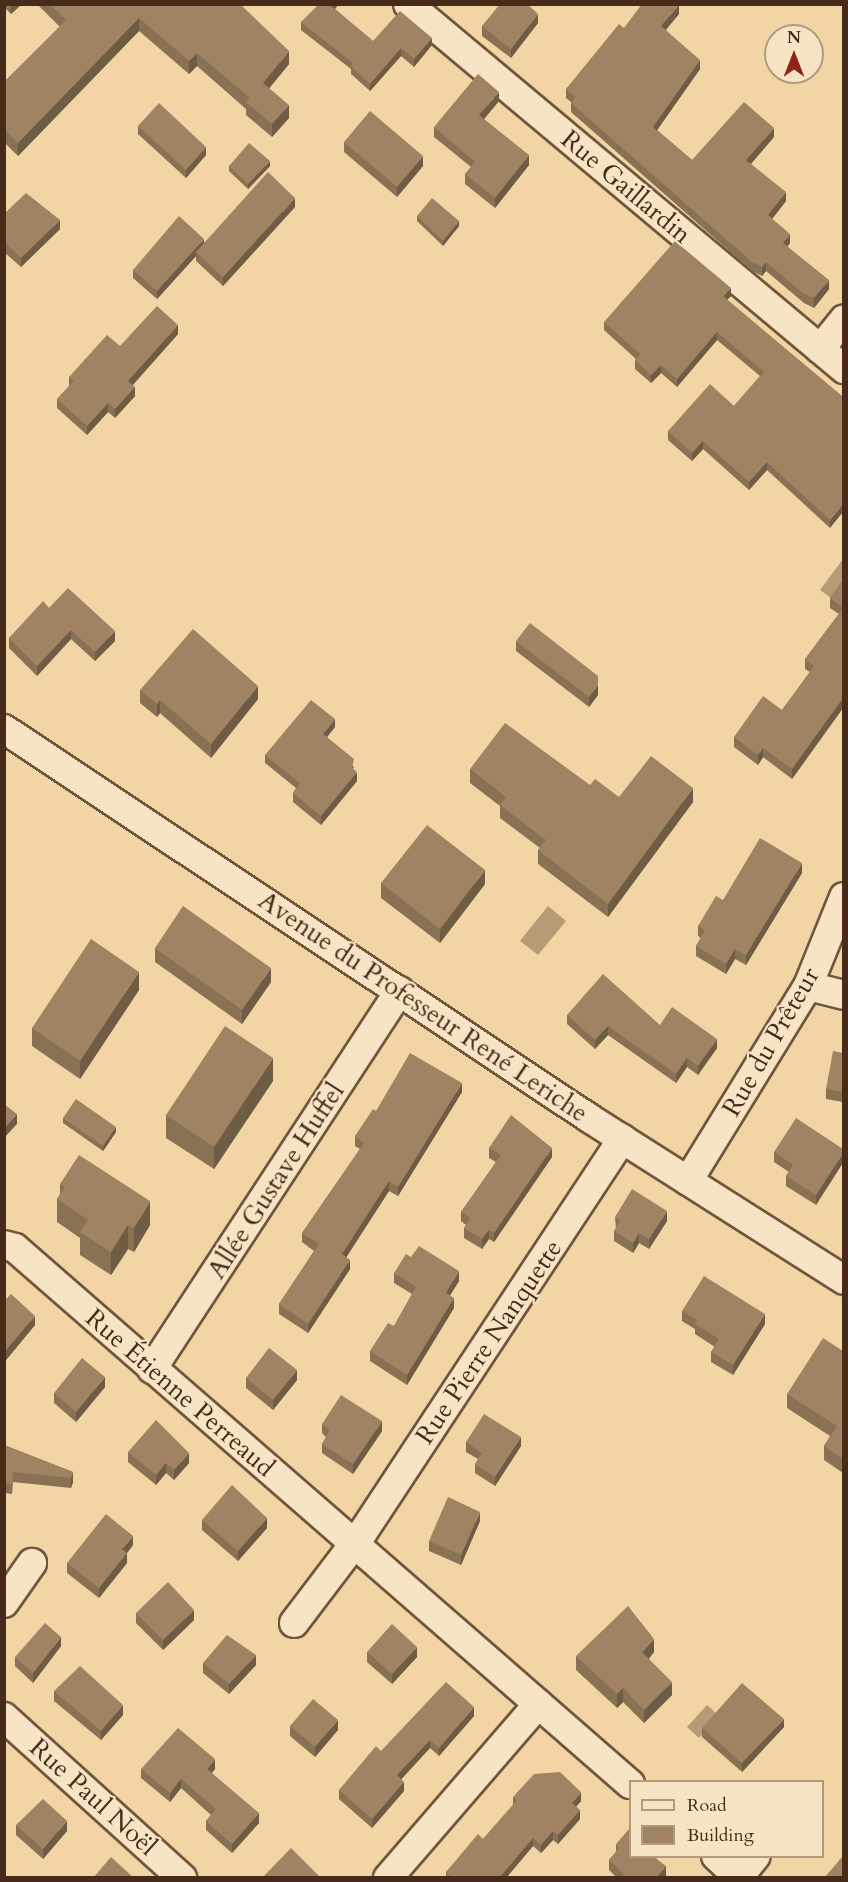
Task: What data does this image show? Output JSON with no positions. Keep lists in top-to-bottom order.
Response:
{
  "streets": {
    "street": [
      "Rue Gaillardin",
      "Avenue du Professeur René Leriche",
      "Rue du Prêteur",
      "Allée Gustave Huffel",
      "Rue Pierre Nanquette",
      "Rue Étienne Perreaud",
      "Rue Paul Noël"
    ]
  },
  "crossings": [
    ["Avenue du Professeur René Leriche", "Rue du Prêteur"],
    ["Avenue du Professeur René Leriche", "Allée Gustave Huffel"],
    ["Avenue du Professeur René Leriche", "Rue Pierre Nanquette"],
    ["Allée Gustave Huffel", "Rue Étienne Perreaud"],
    ["Rue Pierre Nanquette", "Rue Étienne Perreaud"]
  ],
  "legend": ["Road", "Building"],
  "north": "top"
}
